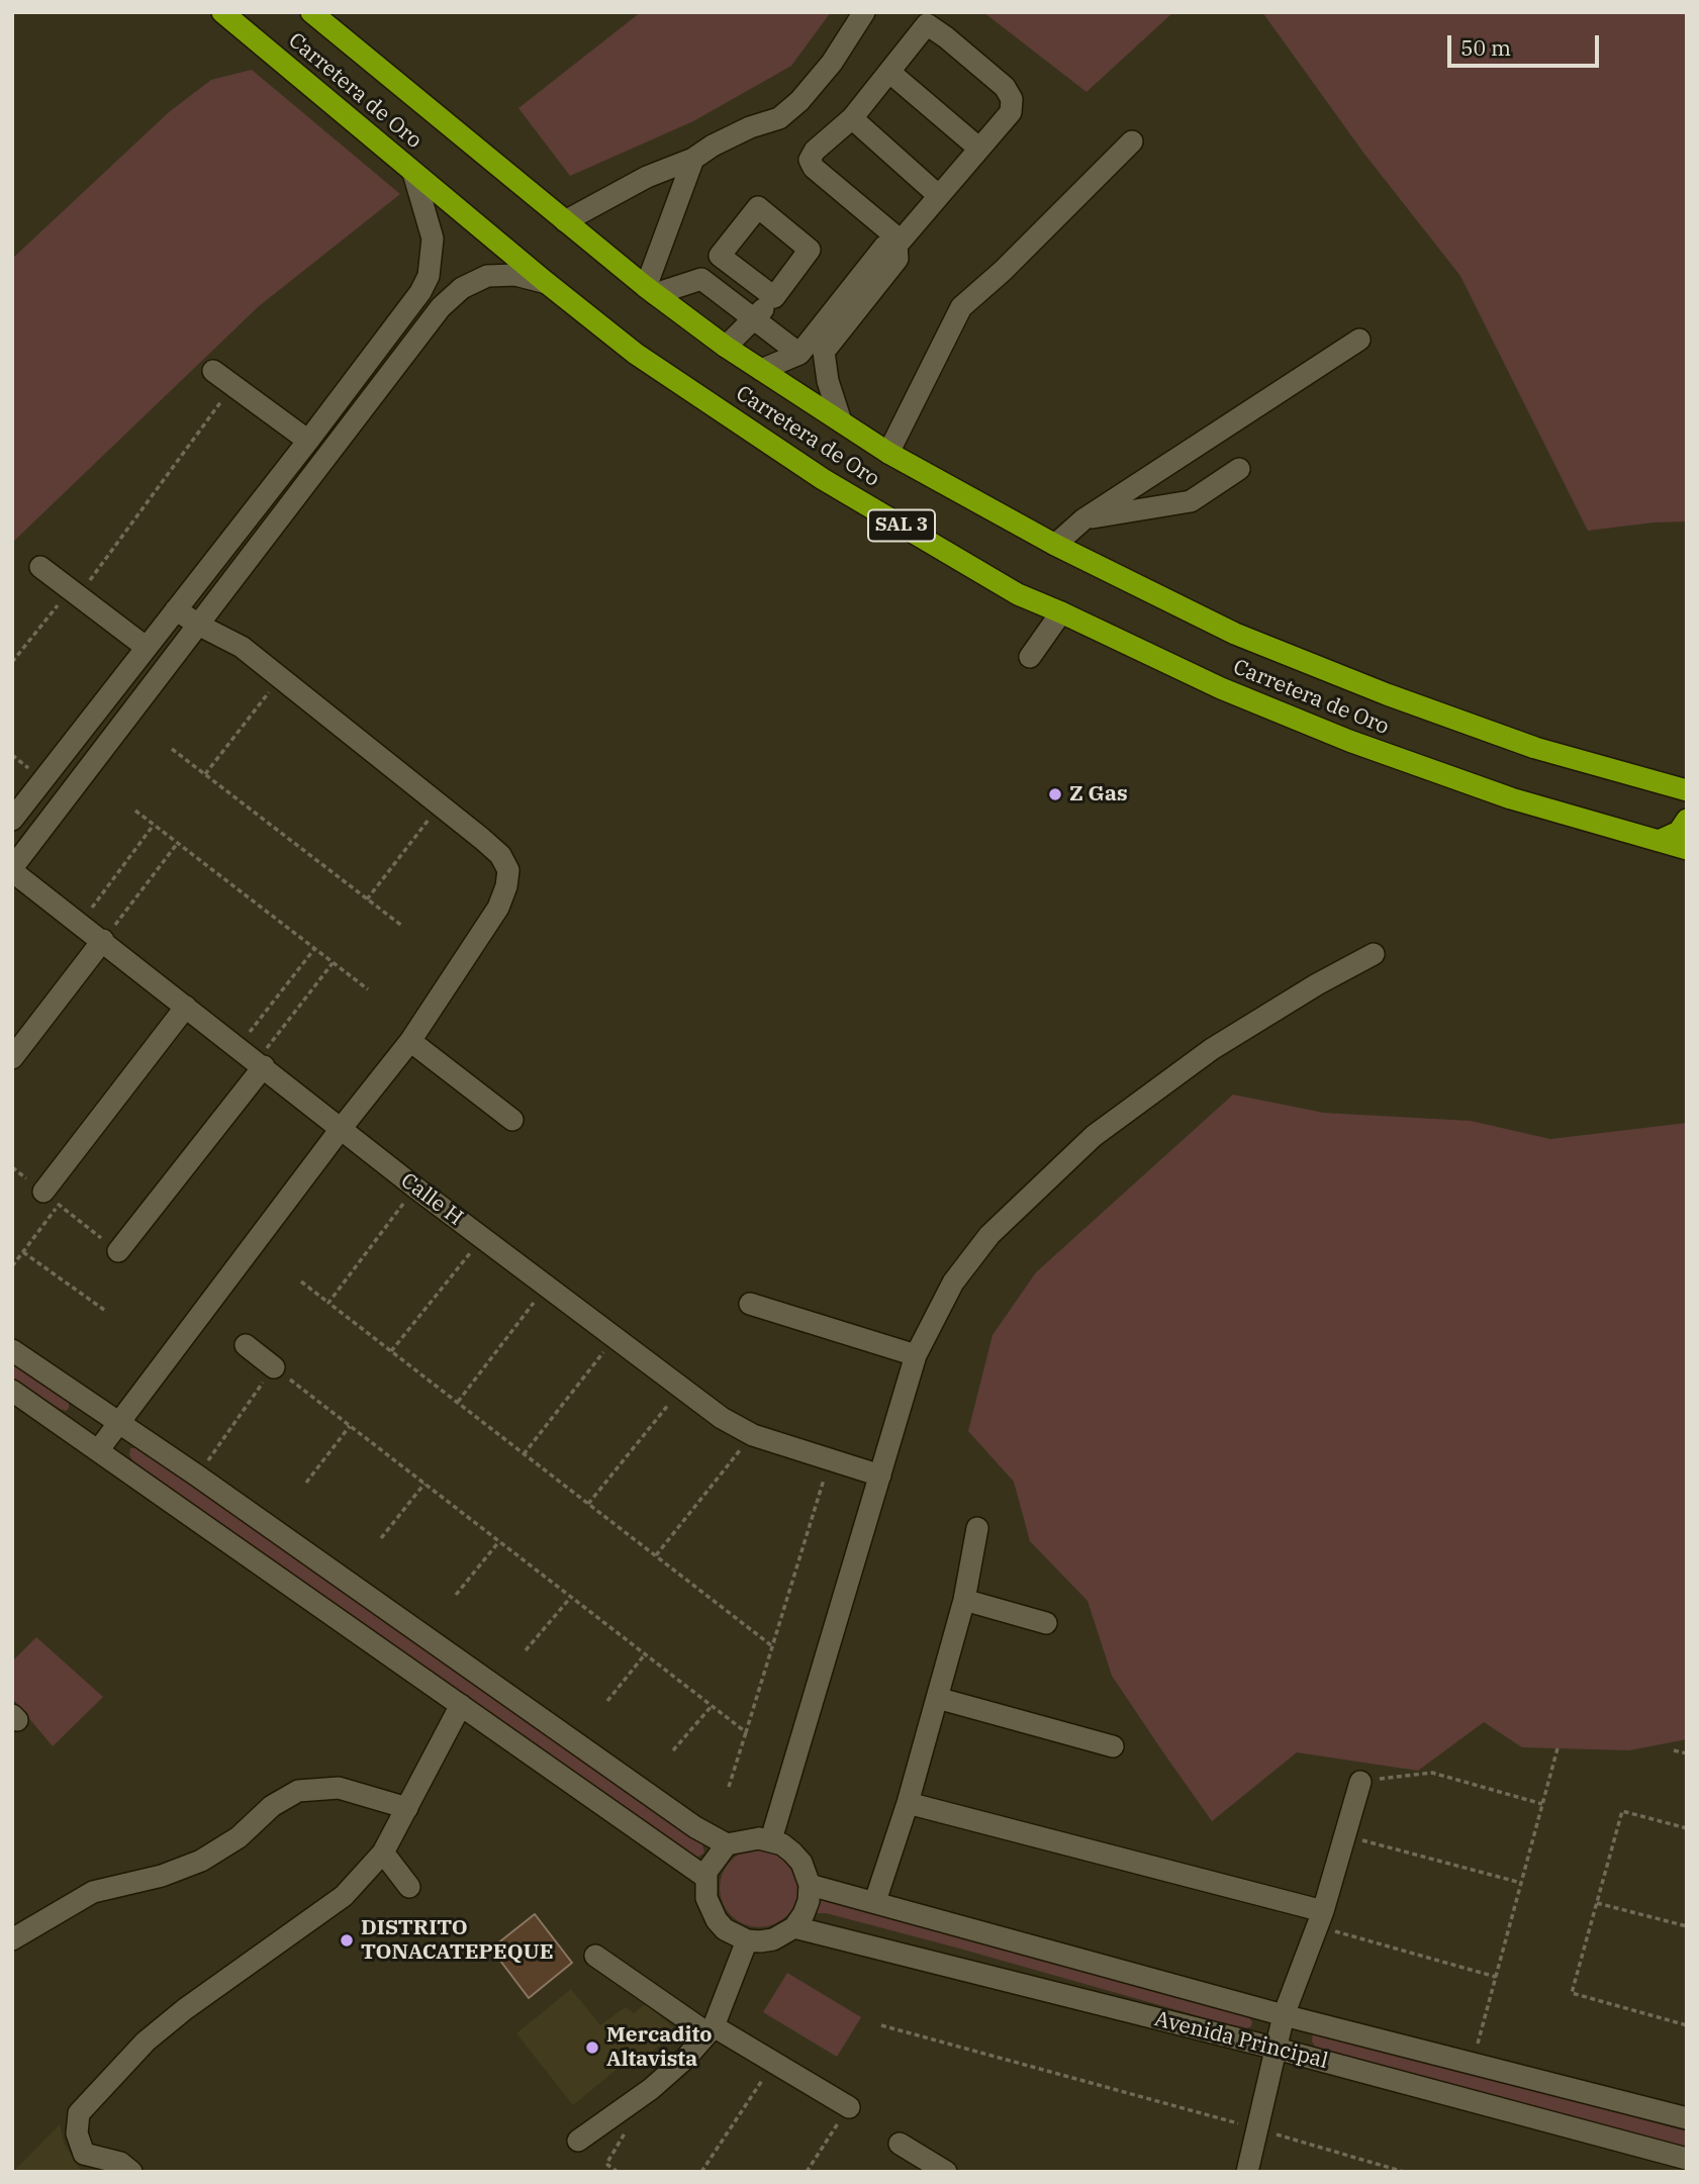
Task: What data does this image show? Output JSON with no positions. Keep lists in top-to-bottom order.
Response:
{
  "streets": {
    "highway": ["Carretera de Oro", "SAL 3"],
    "street": ["Calle H", "Avenida Principal"]
  },
  "places": ["Z Gas", "DISTRITO TONACATEPEQUE", "Mercadito Altavista"],
  "scale_bar": "50 m"
}
